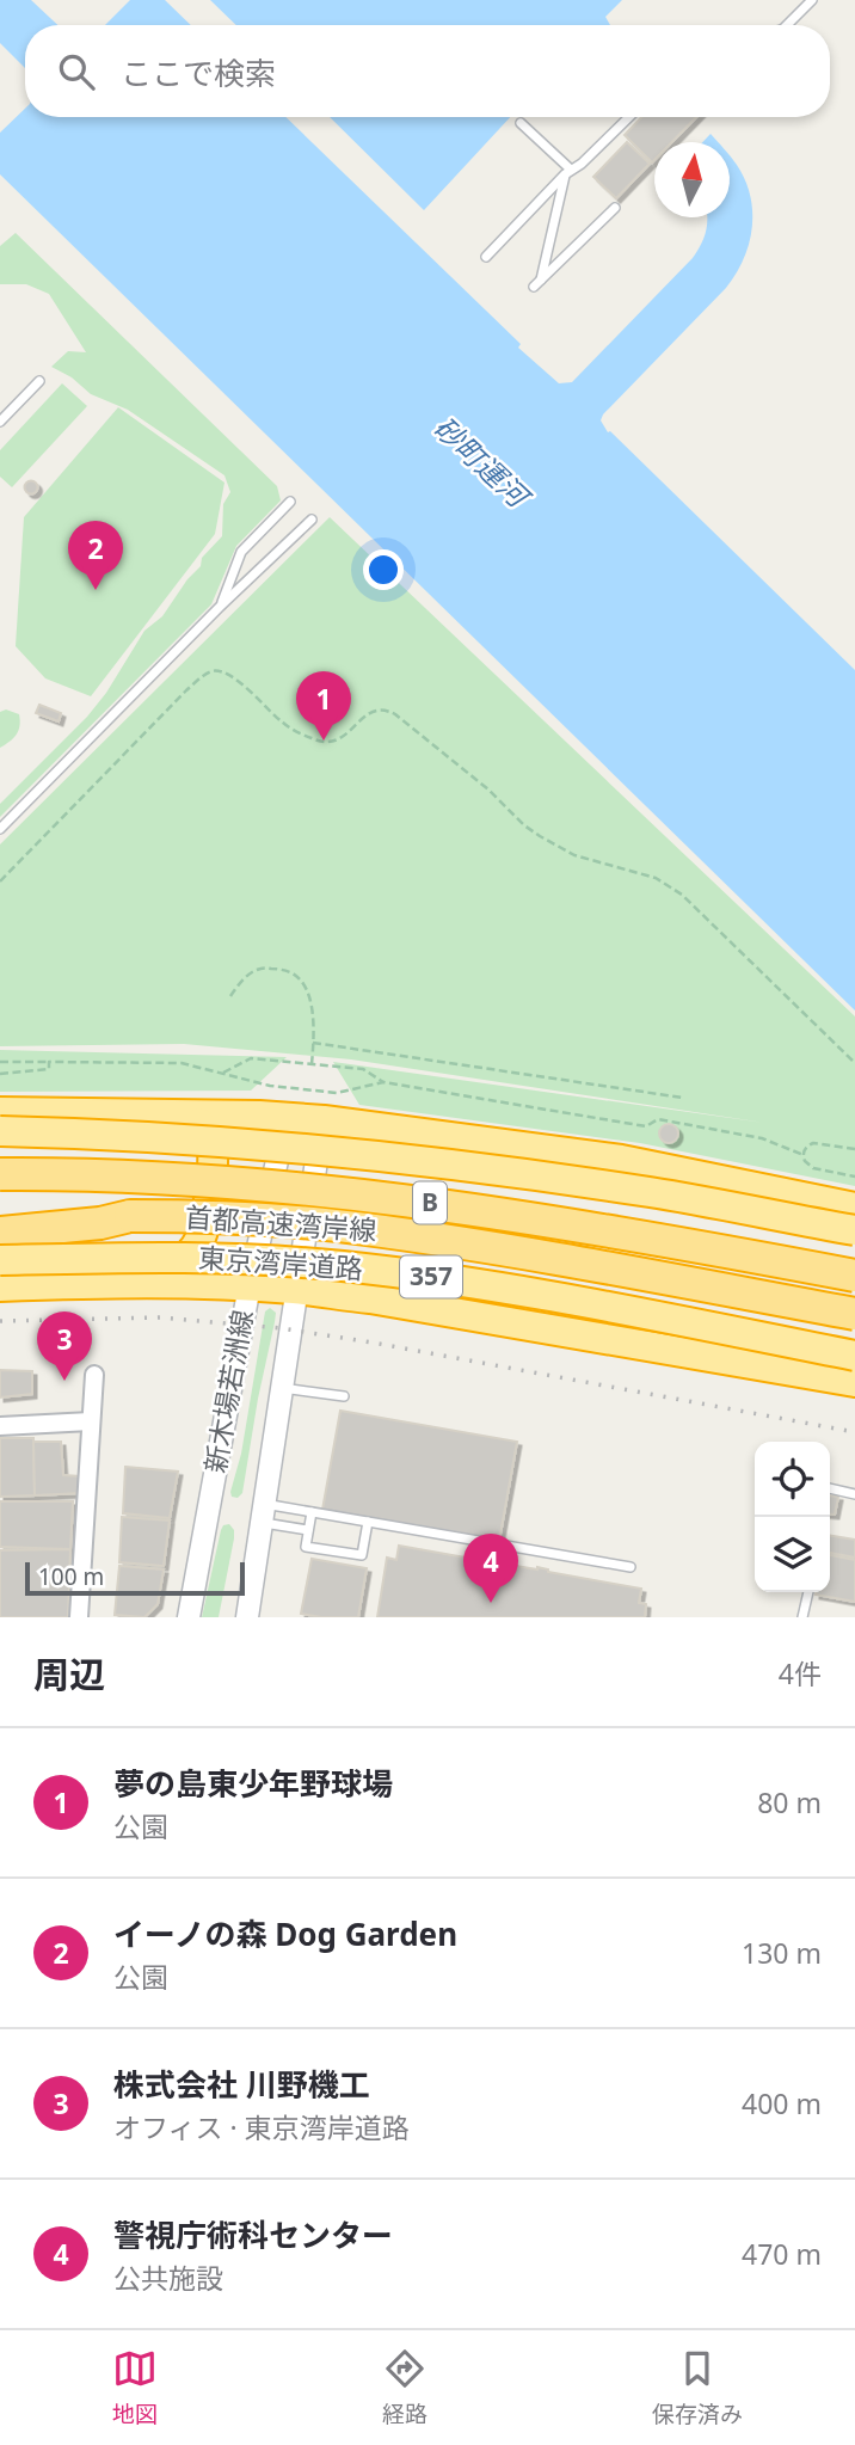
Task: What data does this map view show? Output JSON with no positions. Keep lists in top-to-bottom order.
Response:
{
  "streets": {
    "highway": [
      "B",
      "首都高速湾岸線",
      "東京湾岸道路",
      "357"
    ],
    "street": ["新木場若洲線"]
  },
  "crossings": [
    ["357", "新木場若洲線"]
  ],
  "water": ["砂町運河"],
  "scale_bar": "100 m",
  "north": "top",
  "page": {
    "search": "ここで検索",
    "pins": [
      "2",
      "1",
      "3",
      "4"
    ],
    "scale": "100 m",
    "heading": ["周辺", "4件"],
    "list": [
      {
        "mark": "1",
        "name": "夢の島東少年野球場",
        "note": "公園",
        "value": "80 m"
      },
      {
        "mark": "2",
        "name": "イーノの森 Dog Garden",
        "note": "公園",
        "value": "130 m"
      },
      {
        "mark": "3",
        "name": "株式会社 川野機工",
        "note": "オフィス · 東京湾岸道路",
        "value": "400 m"
      },
      {
        "mark": "4",
        "name": "警視庁術科センター",
        "note": "公共施設",
        "value": "470 m"
      }
    ],
    "nav": ["地図", "経路", "保存済み"]
  }
}
